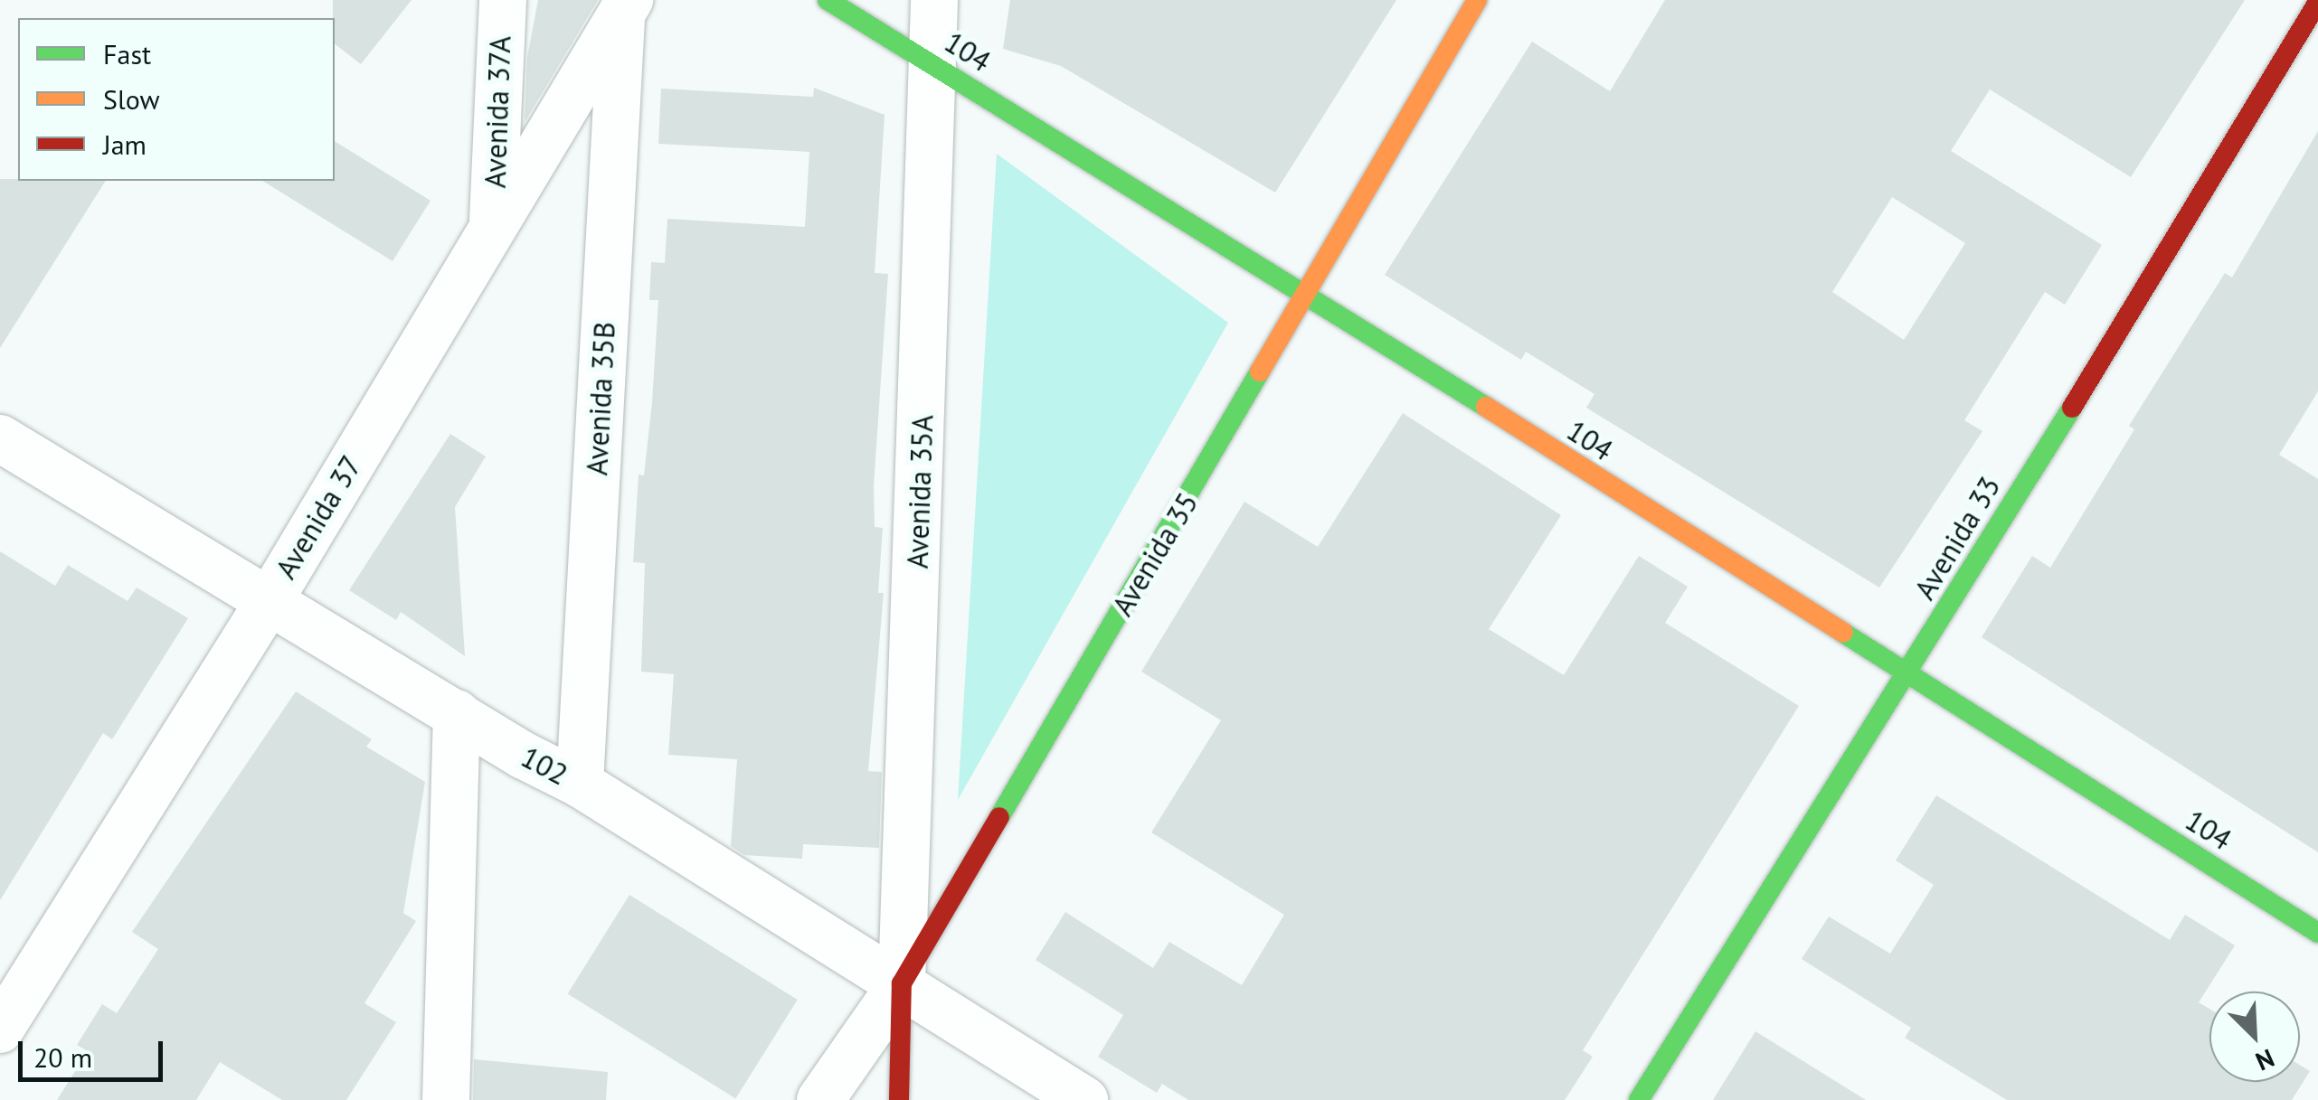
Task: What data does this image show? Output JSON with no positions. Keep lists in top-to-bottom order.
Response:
{
  "streets": {
    "street": [
      "104",
      "Avenida 37A",
      "Avenida 35B",
      "Avenida 35A",
      "Avenida 37",
      "Avenida 33",
      "Avenida 35",
      "102"
    ]
  },
  "crossings": [
    ["104", "Avenida 35A"],
    ["104", "Avenida 33"],
    ["104", "Avenida 35"],
    ["Avenida 37A", "Avenida 37"],
    ["Avenida 35B", "Avenida 37"],
    ["Avenida 35B", "102"],
    ["Avenida 35A", "Avenida 35"],
    ["Avenida 35A", "102"],
    ["Avenida 37", "102"],
    ["Avenida 35", "102"]
  ],
  "legend": ["Fast", "Slow", "Jam"],
  "scale_bar": "20 m",
  "north": "bottom right"
}
